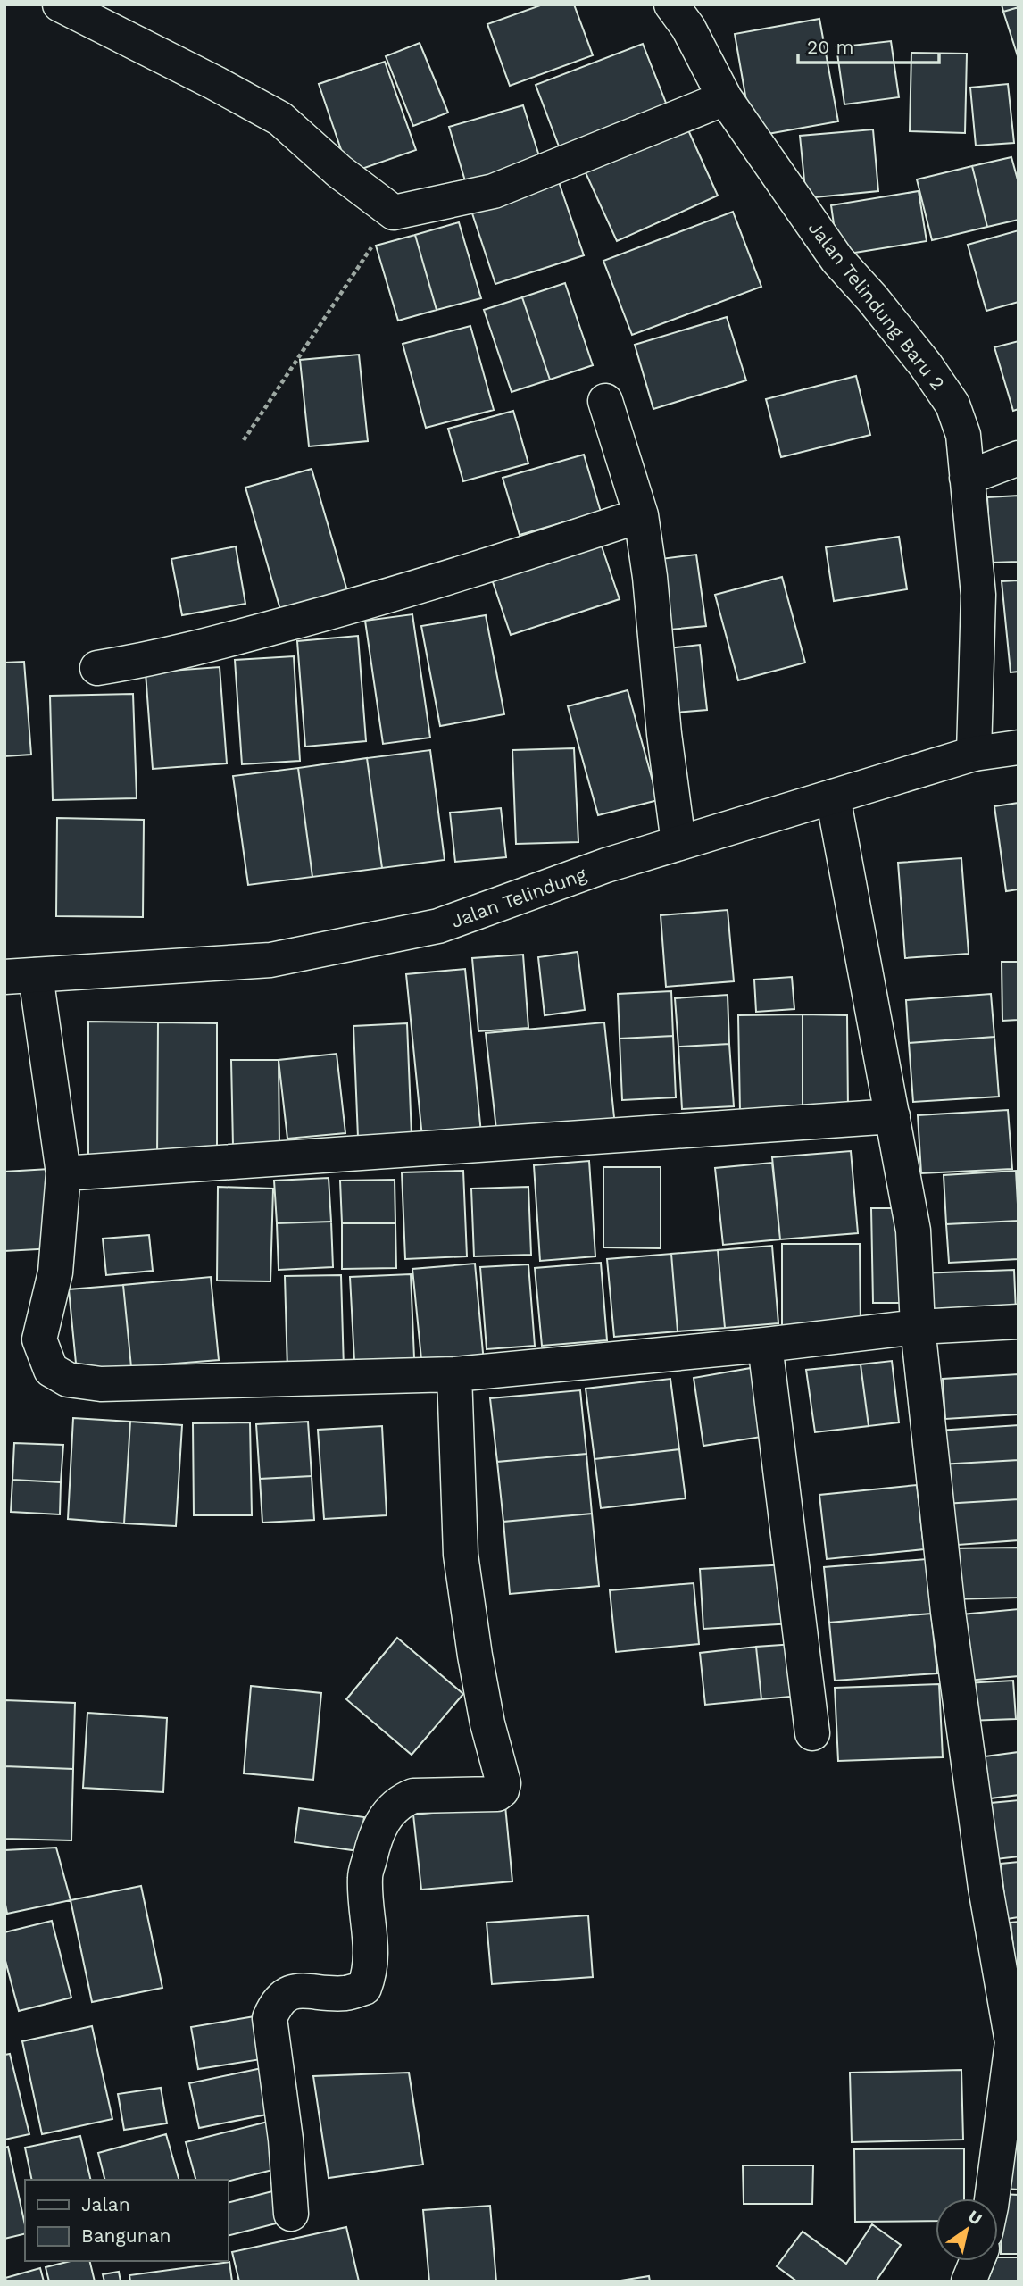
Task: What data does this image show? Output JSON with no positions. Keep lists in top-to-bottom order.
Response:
{
  "streets": {
    "street": ["Jalan Telindung Baru 2", "Jalan Telindung"]
  },
  "crossings": [
    ["Jalan Telindung Baru 2", "Jalan Telindung"]
  ],
  "legend": ["Jalan", "Bangunan"],
  "scale_bar": "20 m",
  "north": "top right"
}
